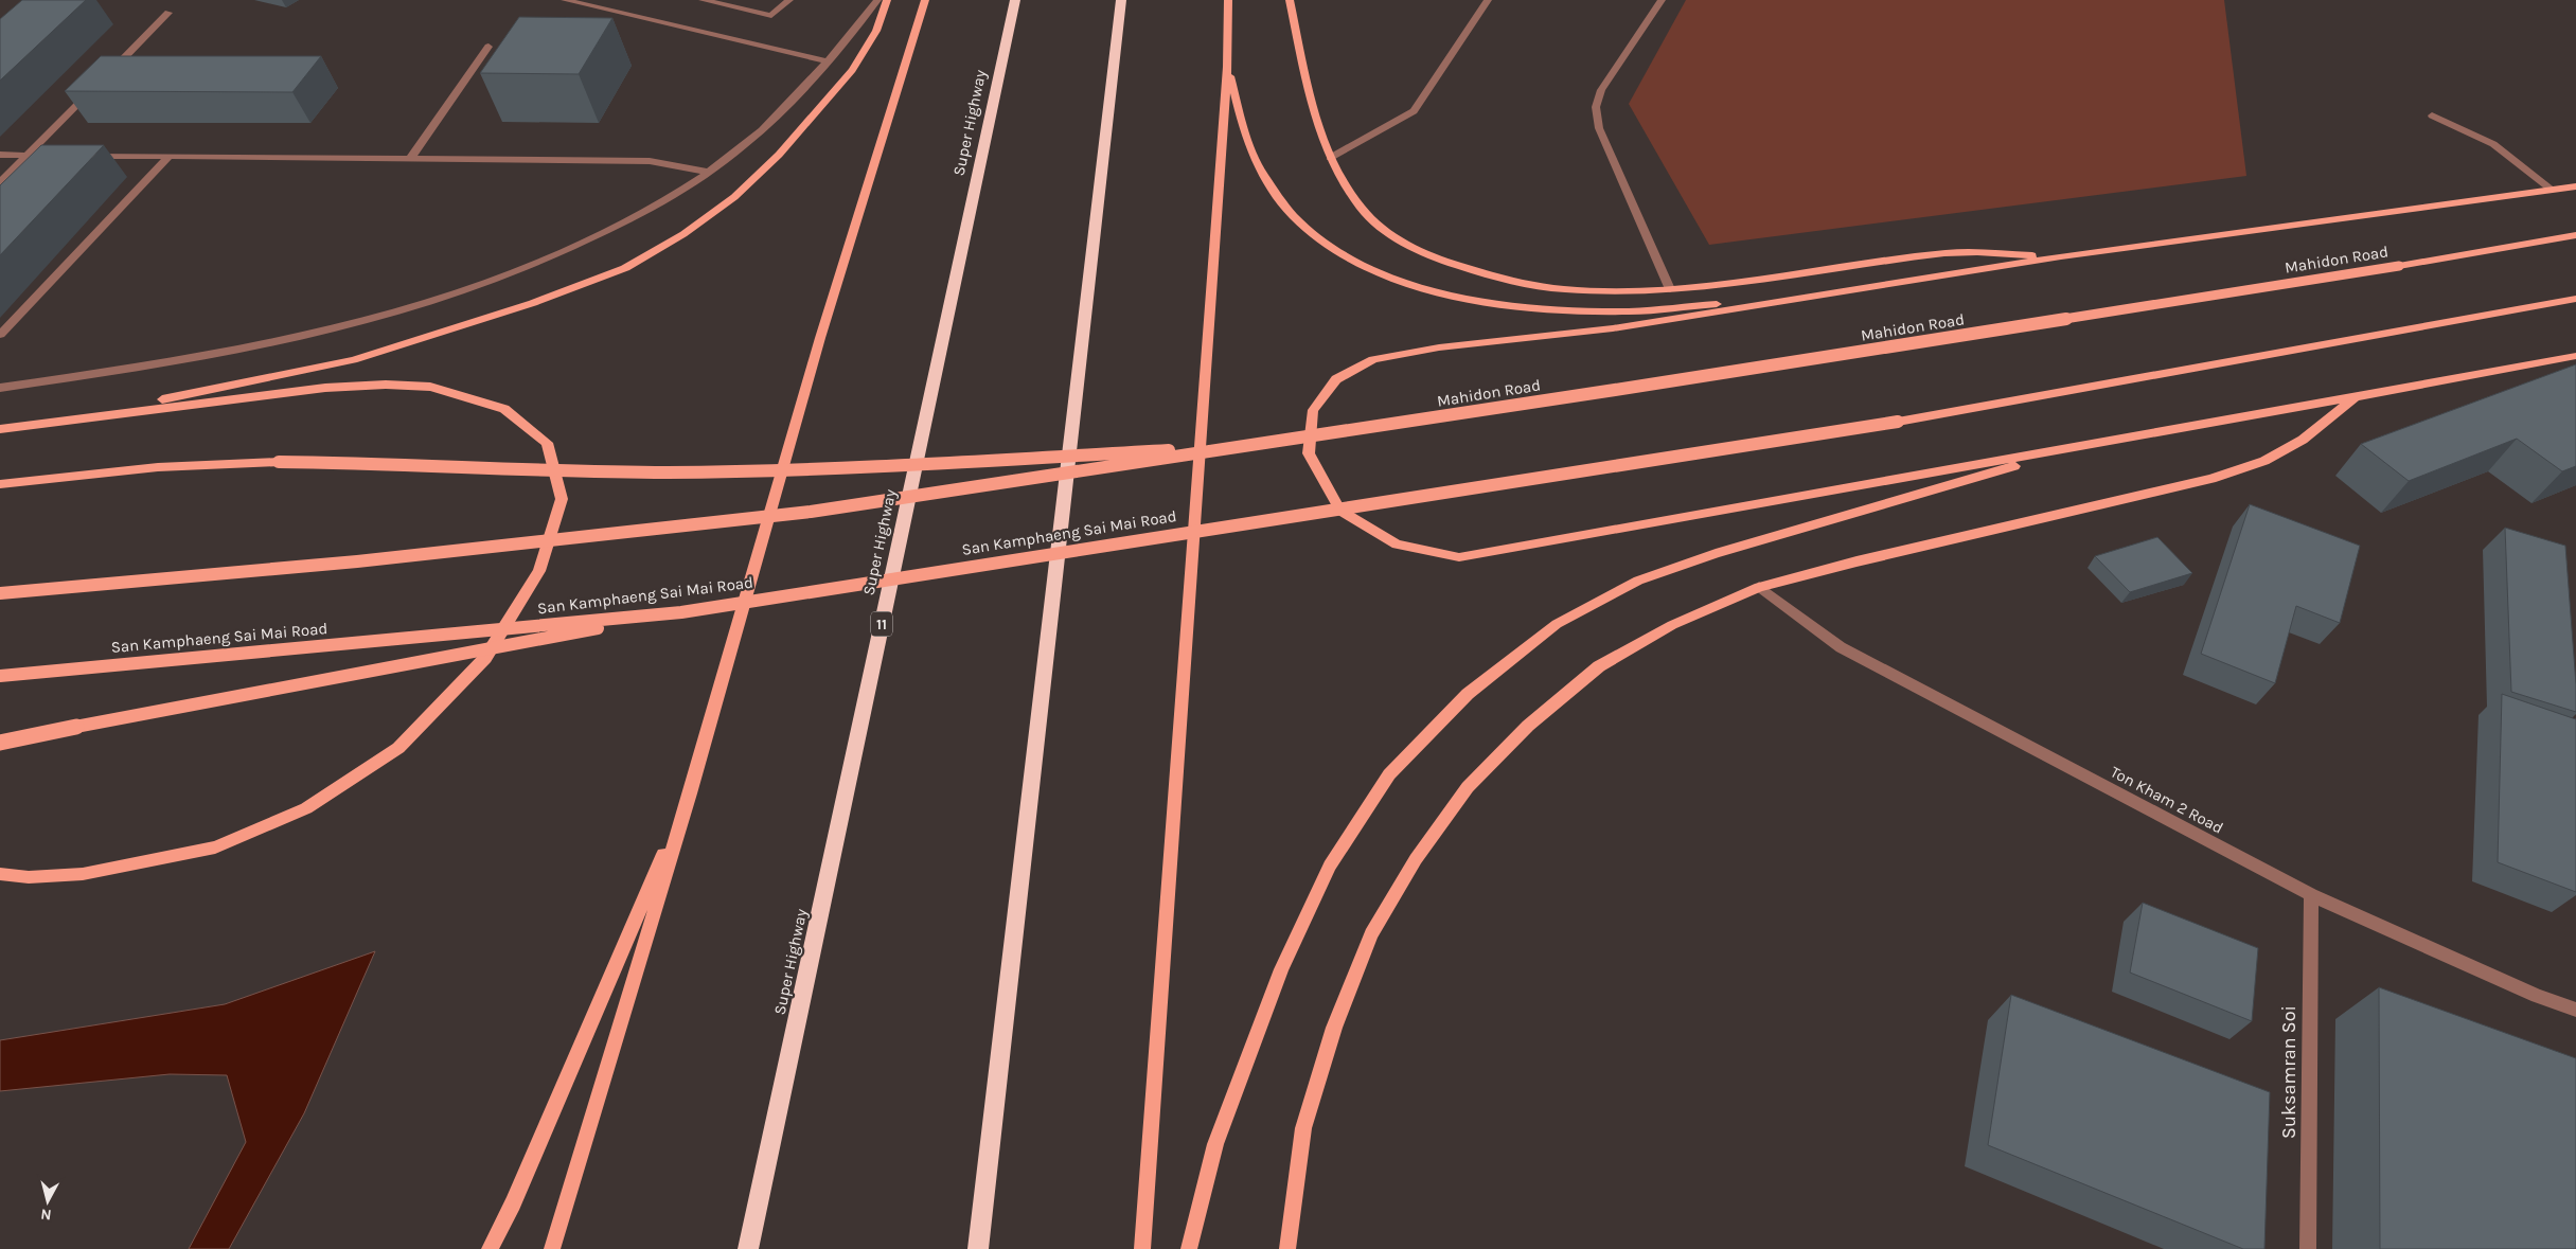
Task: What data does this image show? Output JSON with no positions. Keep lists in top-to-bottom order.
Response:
{
  "streets": {
    "highway": ["Super Highway", "11"],
    "main road": ["Mahidon Road", "San Kamphaeng Sai Mai Road"],
    "street": ["Ton Kham 2 Road", "Suksamran Soi"]
  },
  "crossings": [
    ["Ton Kham 2 Road", "Suksamran Soi"]
  ],
  "north": "bottom"
}
